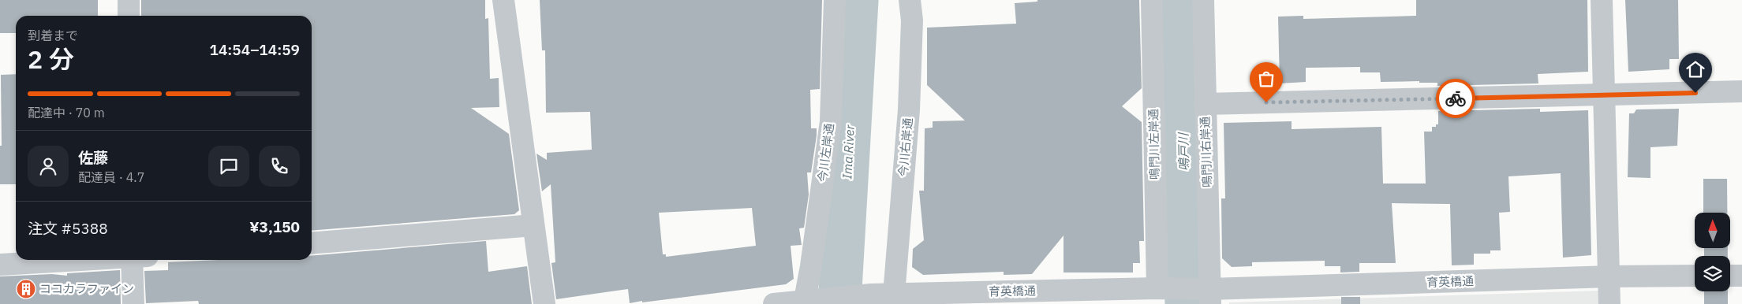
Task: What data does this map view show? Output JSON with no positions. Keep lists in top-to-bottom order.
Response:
{
  "streets": {
    "street": [
      "鳴門川左岸通",
      "今川右岸通",
      "鳴門川右岸通",
      "今川左岸通",
      "育英橋通"
    ]
  },
  "crossings": [
    ["鳴門川左岸通", "育英橋通"],
    ["今川右岸通", "育英橋通"],
    ["鳴門川右岸通", "育英橋通"],
    ["今川左岸通", "育英橋通"]
  ],
  "water": ["Ima River", "鳴戸川"],
  "places": {
    "building": ["ココカラファイン"]
  },
  "north": "top",
  "page": {
    "heading": ["2 分", "到着まで", "14:54–14:59"],
    "panel": [
      "佐藤",
      "配達員 · 4.7",
      "注文 #5388",
      "¥3,150"
    ],
    "bar": "配達中 · 70 m"
  }
}
